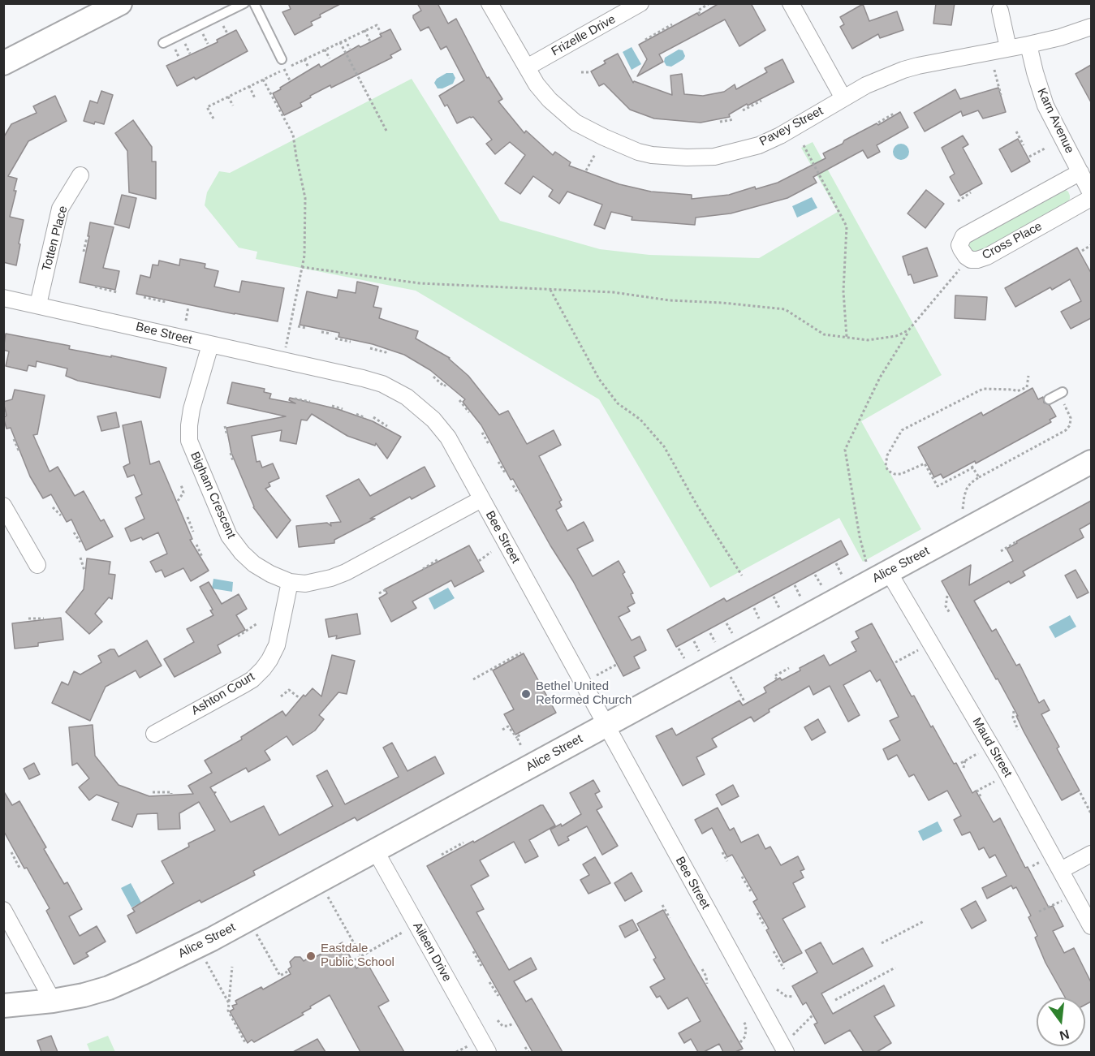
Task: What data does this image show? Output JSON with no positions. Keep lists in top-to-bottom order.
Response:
{
  "streets": {
    "street": [
      "Frizelle Drive",
      "Karn Avenue",
      "Pavey Street",
      "Totten Place",
      "Cross Place",
      "Bee Street",
      "Bigham Crescent",
      "Alice Street",
      "Ashton Court",
      "Maud Street",
      "Aileen Drive"
    ]
  },
  "crossings": [
    ["Frizelle Drive", "Pavey Street"],
    ["Karn Avenue", "Pavey Street"],
    ["Karn Avenue", "Cross Place"],
    ["Totten Place", "Bee Street"],
    ["Bee Street", "Bigham Crescent"],
    ["Bee Street", "Alice Street"],
    ["Bigham Crescent", "Ashton Court"],
    ["Alice Street", "Maud Street"],
    ["Alice Street", "Aileen Drive"]
  ],
  "places": ["Bethel United Reformed Church", "Eastdale Public School"],
  "north": "bottom"
}
